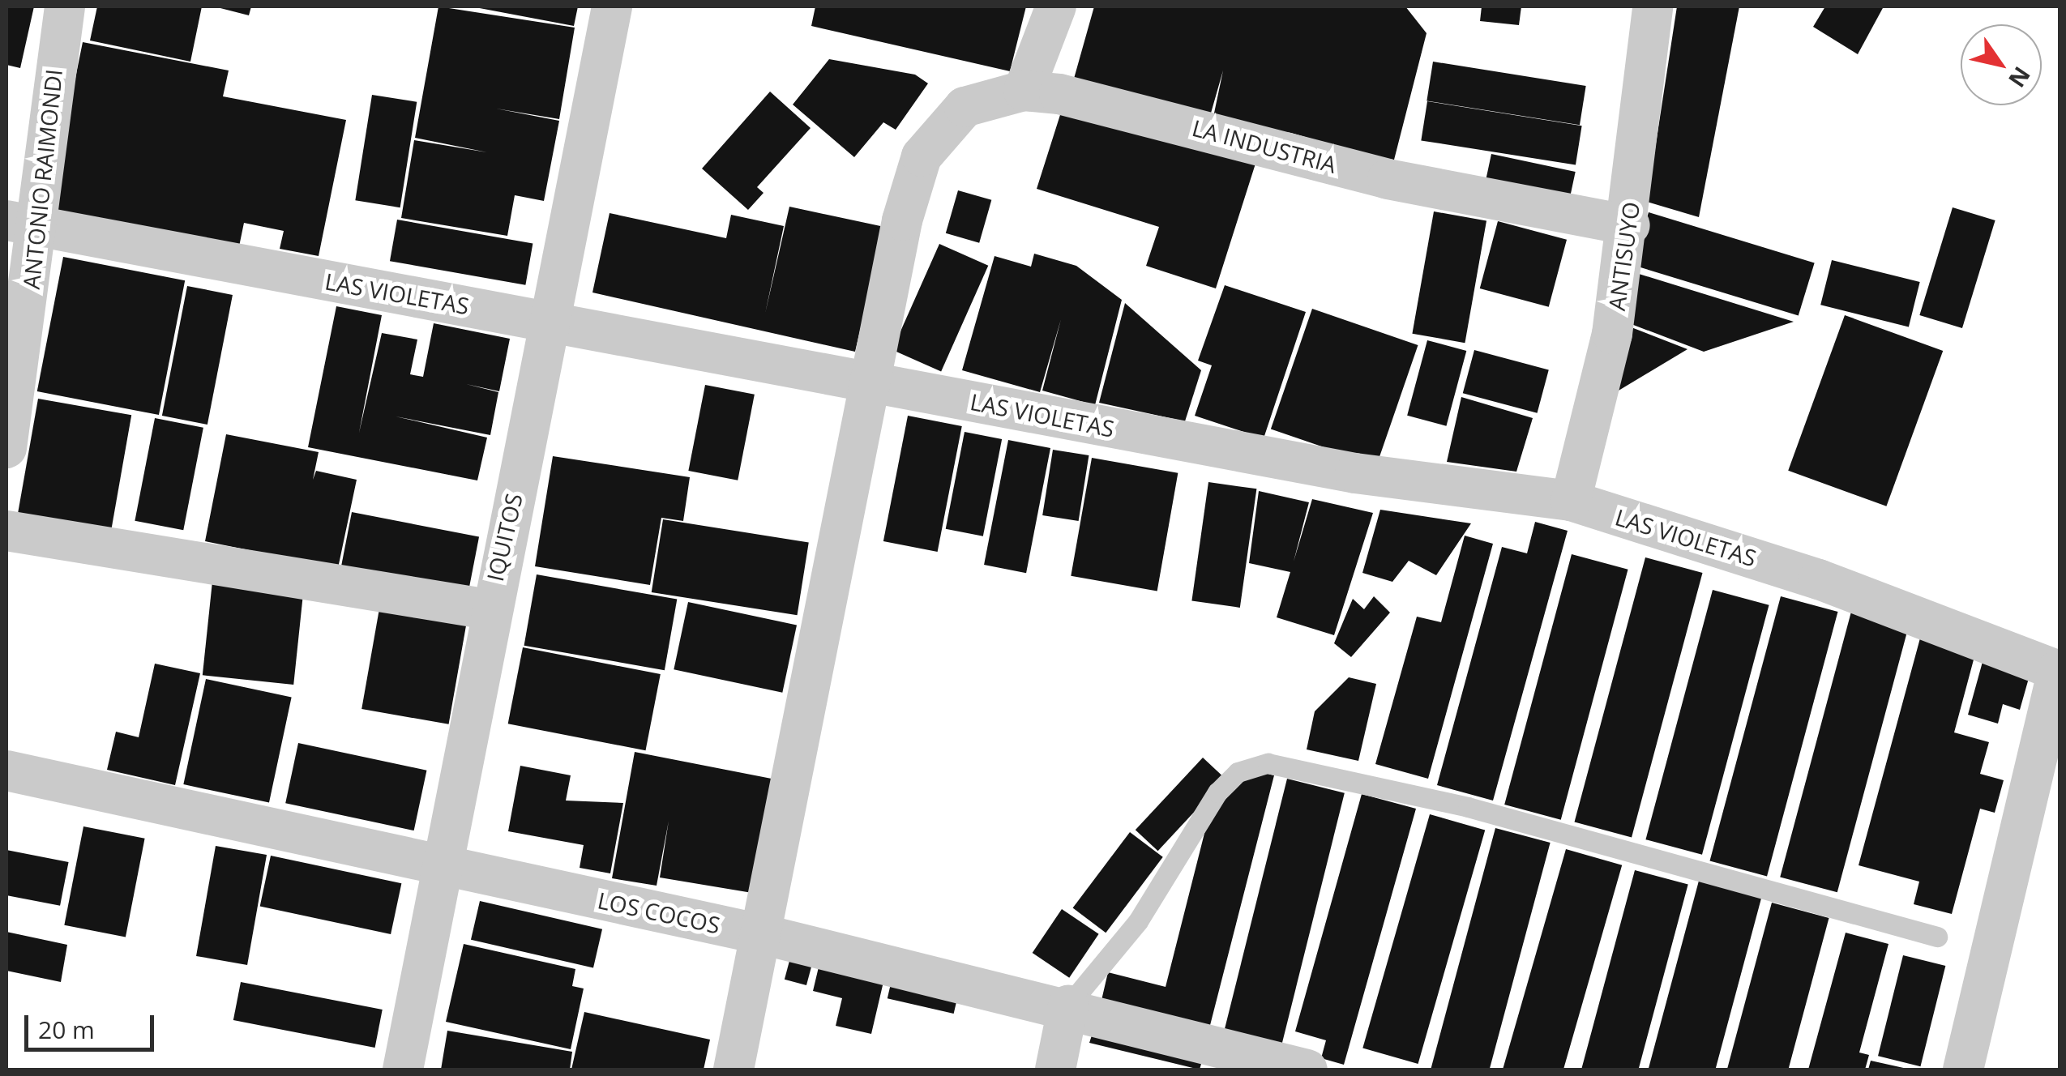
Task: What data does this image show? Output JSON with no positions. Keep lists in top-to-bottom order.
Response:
{
  "streets": {
    "street": [
      "LA INDUSTRIA",
      "ANTONIO RAIMONDI",
      "ANTISUYO",
      "LAS VIOLETAS",
      "IQUITOS",
      "LOS COCOS"
    ]
  },
  "crossings": [
    ["LA INDUSTRIA", "ANTISUYO"],
    ["LA INDUSTRIA", "LAS VIOLETAS"],
    ["ANTONIO RAIMONDI", "LAS VIOLETAS"],
    ["ANTISUYO", "LAS VIOLETAS"],
    ["LAS VIOLETAS", "IQUITOS"],
    ["IQUITOS", "LOS COCOS"]
  ],
  "scale_bar": "20 m",
  "north": "bottom right"
}
